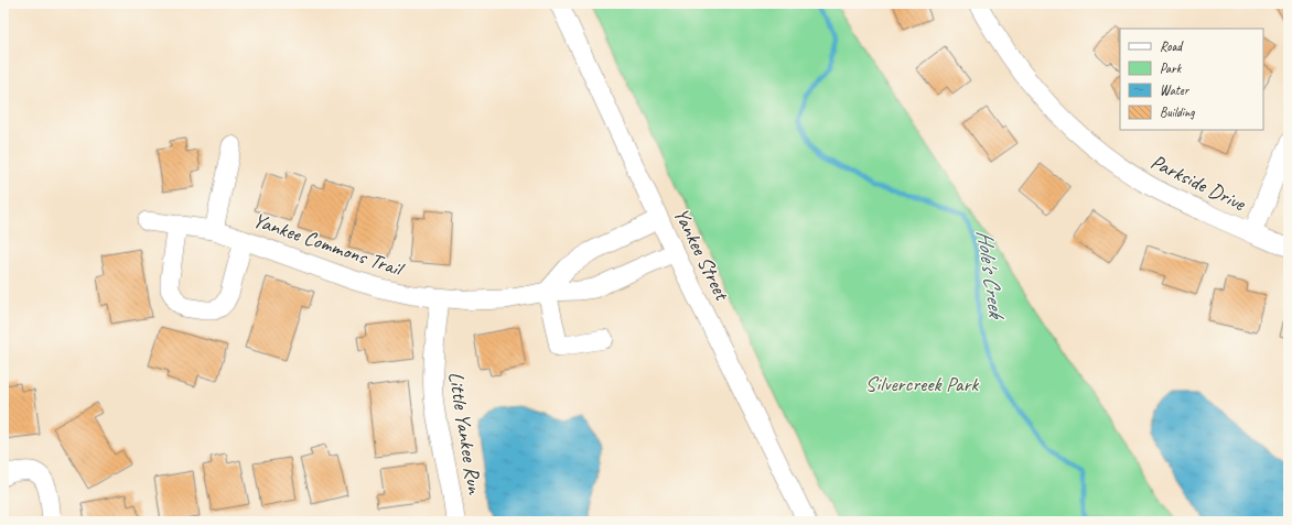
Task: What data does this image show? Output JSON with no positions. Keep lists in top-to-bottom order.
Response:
{
  "streets": {
    "street": [
      "Parkside Drive",
      "Yankee Commons Trail",
      "Yankee Street",
      "Little Yankee Run"
    ]
  },
  "crossings": [
    ["Yankee Commons Trail", "Yankee Street"],
    ["Yankee Commons Trail", "Little Yankee Run"]
  ],
  "water": ["Hole's Creek"],
  "parks": ["Silvercreek Park"],
  "legend": [
    "Road",
    "Park",
    "Water",
    "Building"
  ]
}
